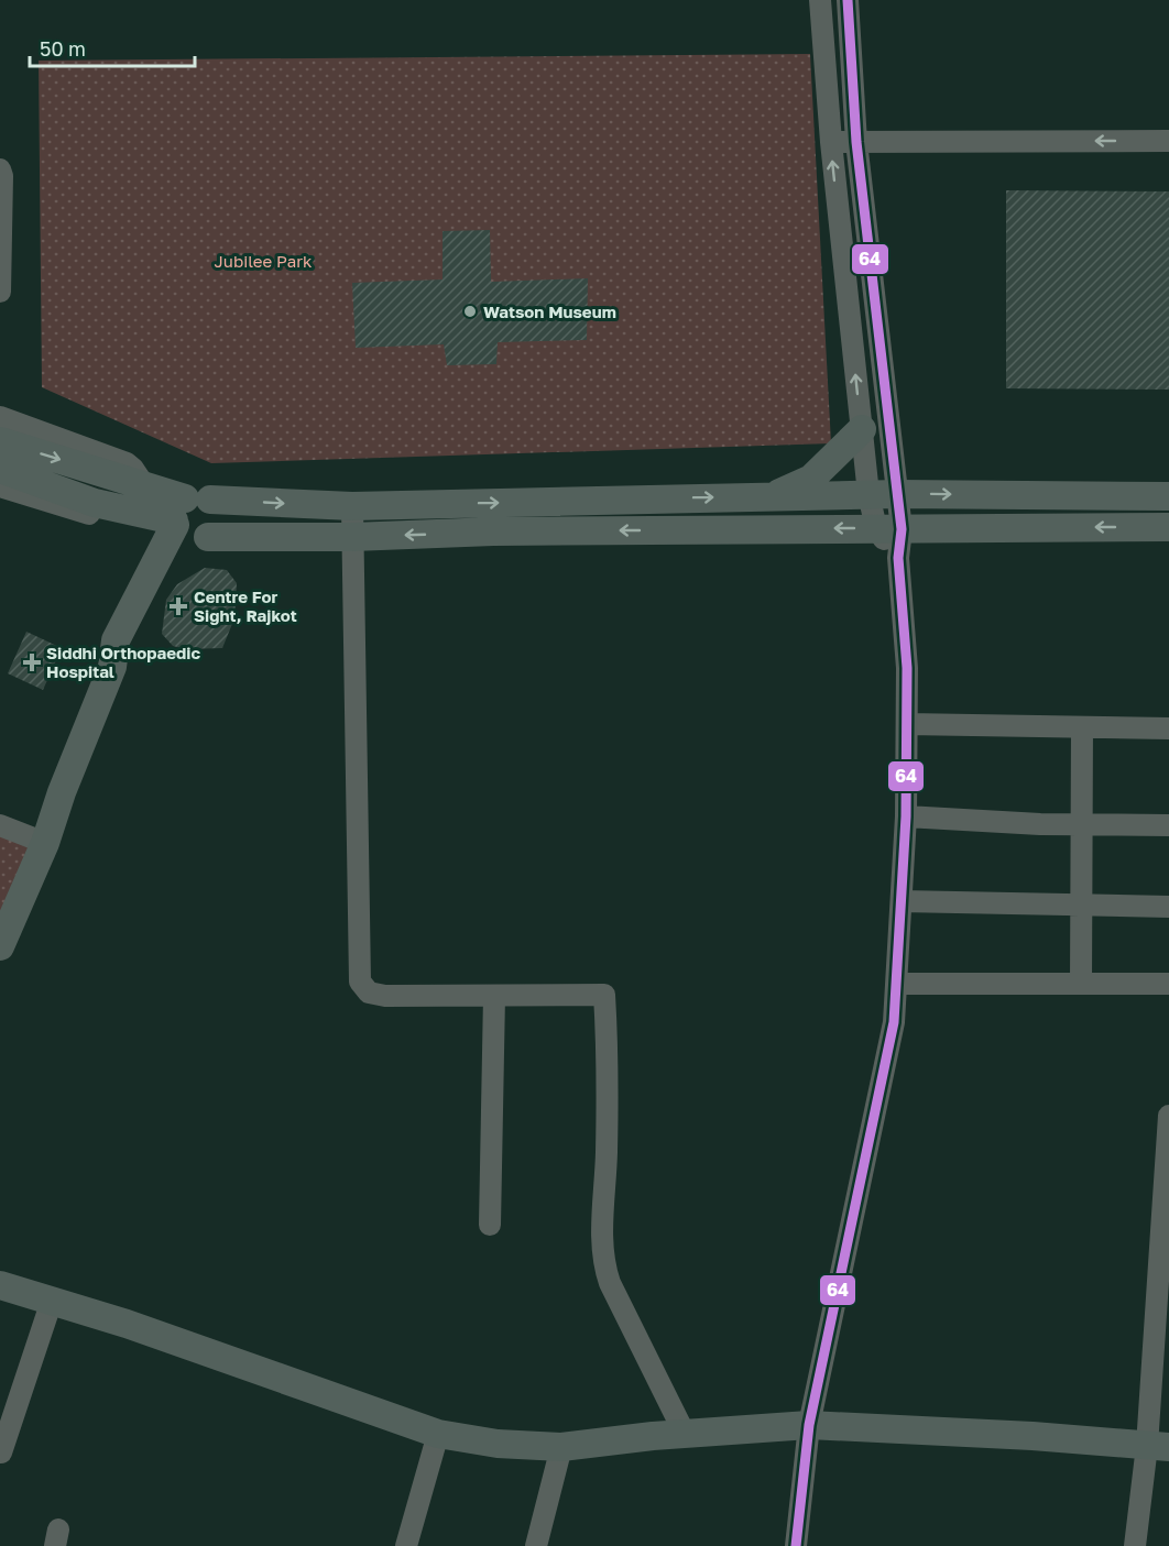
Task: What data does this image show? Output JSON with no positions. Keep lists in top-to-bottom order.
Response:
{
  "parks": ["Jubilee Park"],
  "places": {
    "other": ["Watson Museum"],
    "health": ["Centre For Sight, Rajkot", "Siddhi Orthopaedic Hospital"]
  },
  "lines": ["transit line 64"],
  "scale_bar": "50 m"
}
